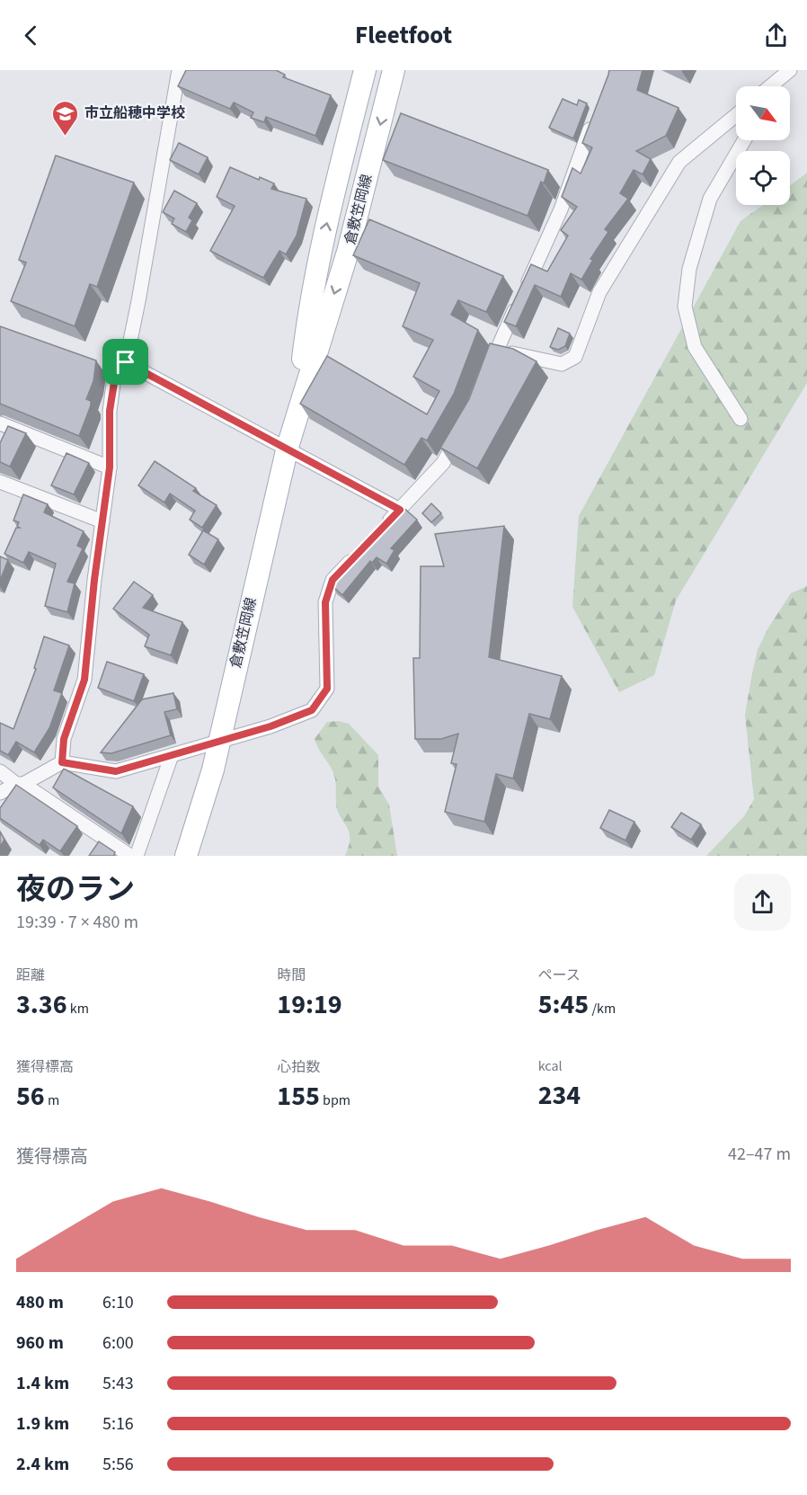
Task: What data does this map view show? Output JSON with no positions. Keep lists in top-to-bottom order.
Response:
{
  "streets": {
    "main road": ["倉敷笠岡線"]
  },
  "places": {
    "school or university": ["市立船穂中学校"]
  },
  "north": "bottom right",
  "page": {
    "header": "Fleetfoot",
    "heading": ["夜のラン", "19:39 · 7 × 480 m"],
    "stats": [
      ["距離", "3.36 km"],
      ["時間", "19:19"],
      ["ペース", "5:45 /km"],
      ["獲得標高", "56 m"],
      ["心拍数", "155 bpm"],
      ["kcal", "234"]
    ],
    "chart": ["獲得標高", "42–47 m"],
    "list": [
      {
        "name": "480 m",
        "note": "6:10"
      },
      {
        "name": "960 m",
        "note": "6:00"
      },
      {
        "name": "1.4 km",
        "note": "5:43"
      },
      {
        "name": "1.9 km",
        "note": "5:16"
      },
      {
        "name": "2.4 km",
        "note": "5:56"
      }
    ]
  }
}
